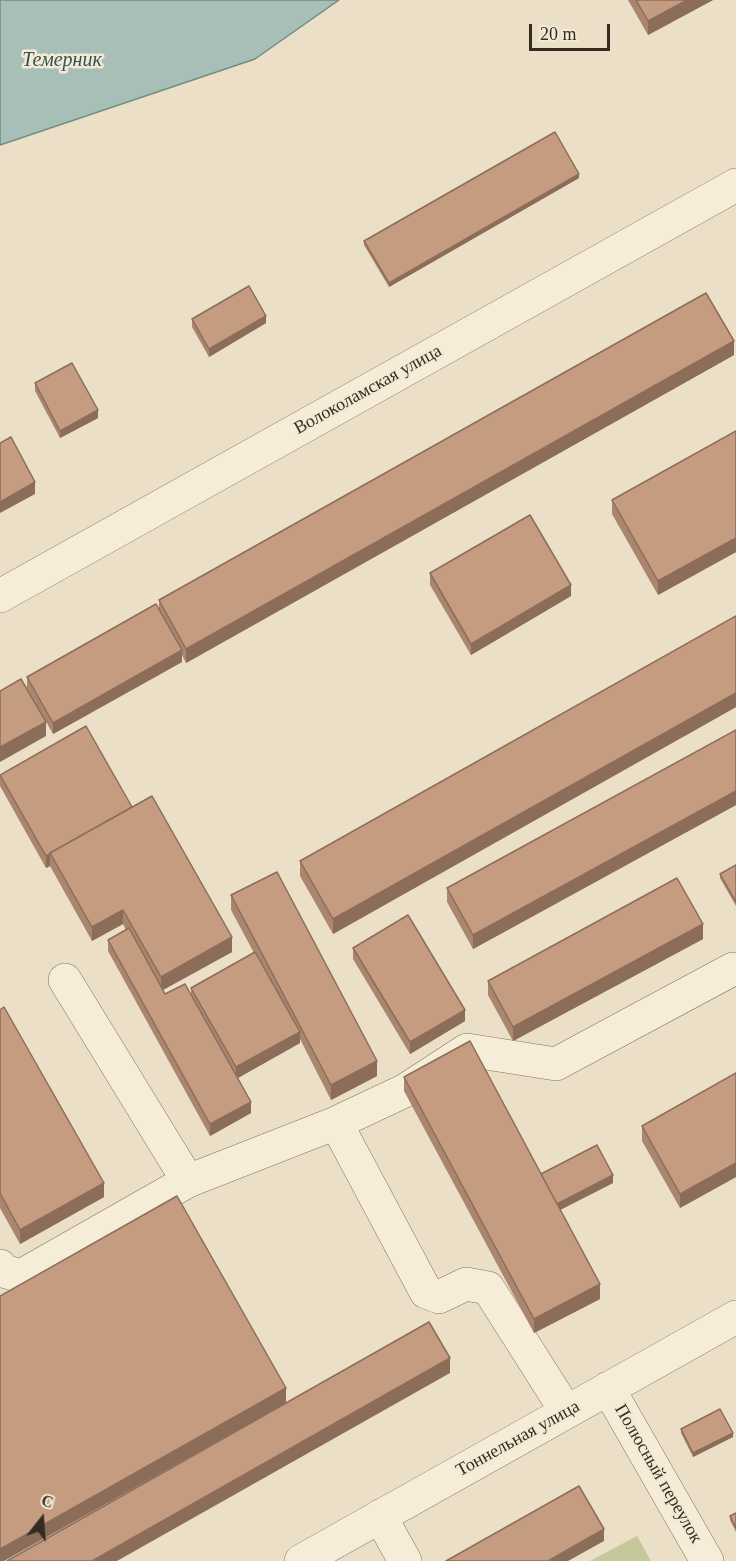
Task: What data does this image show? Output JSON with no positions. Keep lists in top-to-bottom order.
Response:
{
  "streets": {
    "street": ["Волоколамская улица", "Тоннельная улица", "Полюсный переулок"]
  },
  "crossings": [
    ["Тоннельная улица", "Полюсный переулок"]
  ],
  "water": ["Темерник"],
  "scale_bar": "20 m",
  "north": "top"
}
